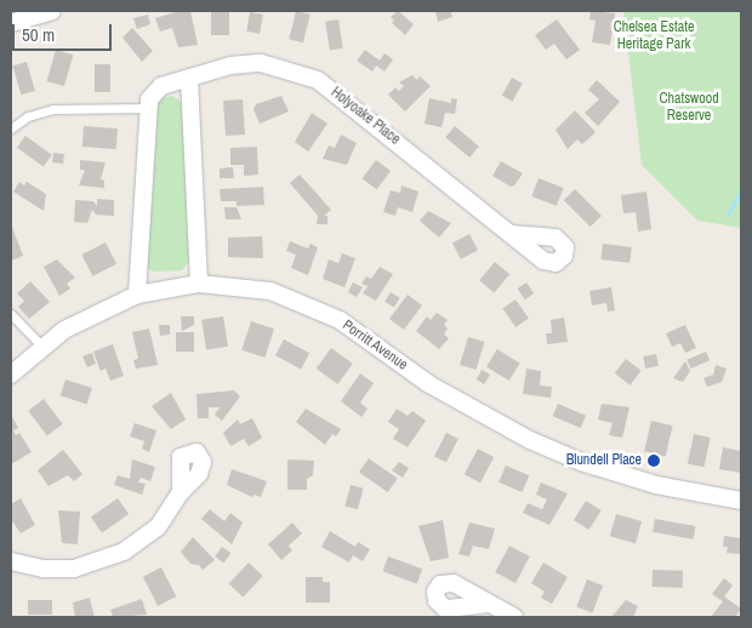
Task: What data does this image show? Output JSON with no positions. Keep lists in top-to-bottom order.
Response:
{
  "streets": {
    "street": ["Holyoake Place", "Porritt Avenue"]
  },
  "parks": ["Chelsea Estate Heritage Park", "Chatswood Reserve"],
  "places": ["Blundell Place"],
  "scale_bar": "50 m"
}
